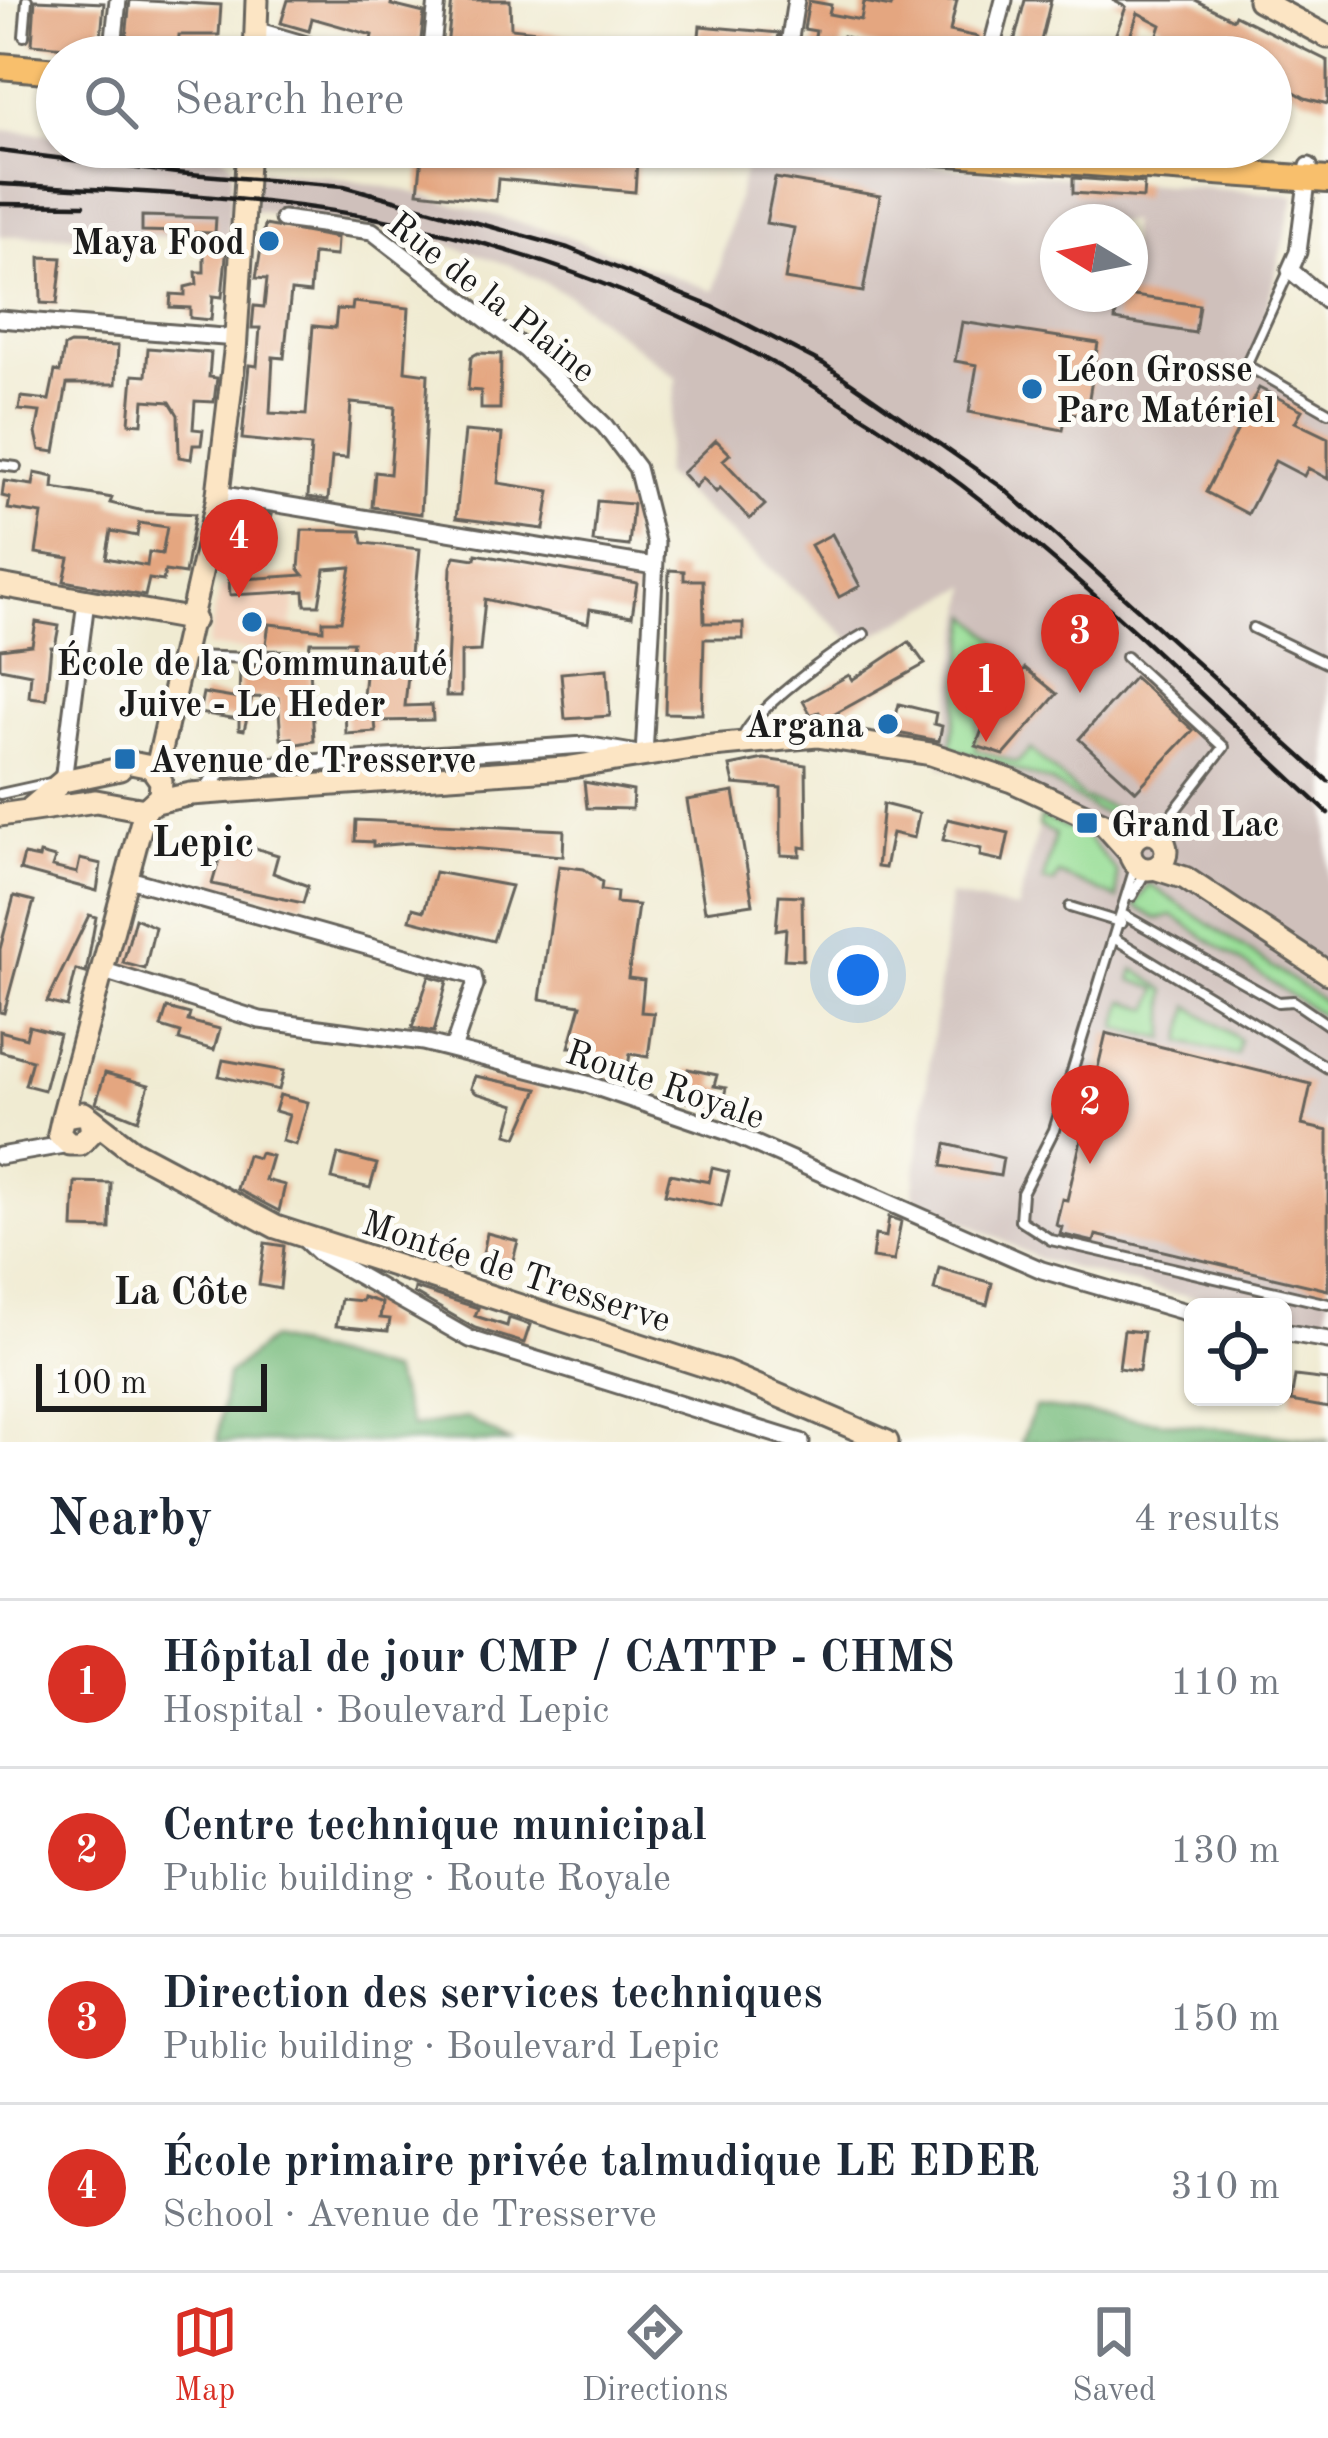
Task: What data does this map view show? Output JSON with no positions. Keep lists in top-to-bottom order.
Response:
{
  "streets": {
    "street": ["Rue de la Plaine", "Route Royale", "Montée de Tresserve"]
  },
  "districts": ["Lepic", "La Côte"],
  "places": {
    "other": [
      "Maya Food",
      "Léon Grosse Parc Matériel",
      "École de la Communauté Juive - Le Heder",
      "Argana"
    ],
    "transit": ["Avenue de Tresserve", "Grand Lac"]
  },
  "scale_bar": "100 m",
  "north": "left",
  "page": {
    "search": "Search here",
    "pins": [
      "4",
      "3",
      "1",
      "2"
    ],
    "scale": "100 m",
    "heading": ["Nearby", "4 results"],
    "list": [
      {
        "mark": "1",
        "name": "Hôpital de jour CMP / CATTP - CHMS",
        "note": "Hospital · Boulevard Lepic",
        "value": "110 m"
      },
      {
        "mark": "2",
        "name": "Centre technique municipal",
        "note": "Public building · Route Royale",
        "value": "130 m"
      },
      {
        "mark": "3",
        "name": "Direction des services techniques",
        "note": "Public building · Boulevard Lepic",
        "value": "150 m"
      },
      {
        "mark": "4",
        "name": "École primaire privée talmudique LE EDER",
        "note": "School · Avenue de Tresserve",
        "value": "310 m"
      }
    ],
    "nav": ["Map", "Directions", "Saved"]
  }
}
